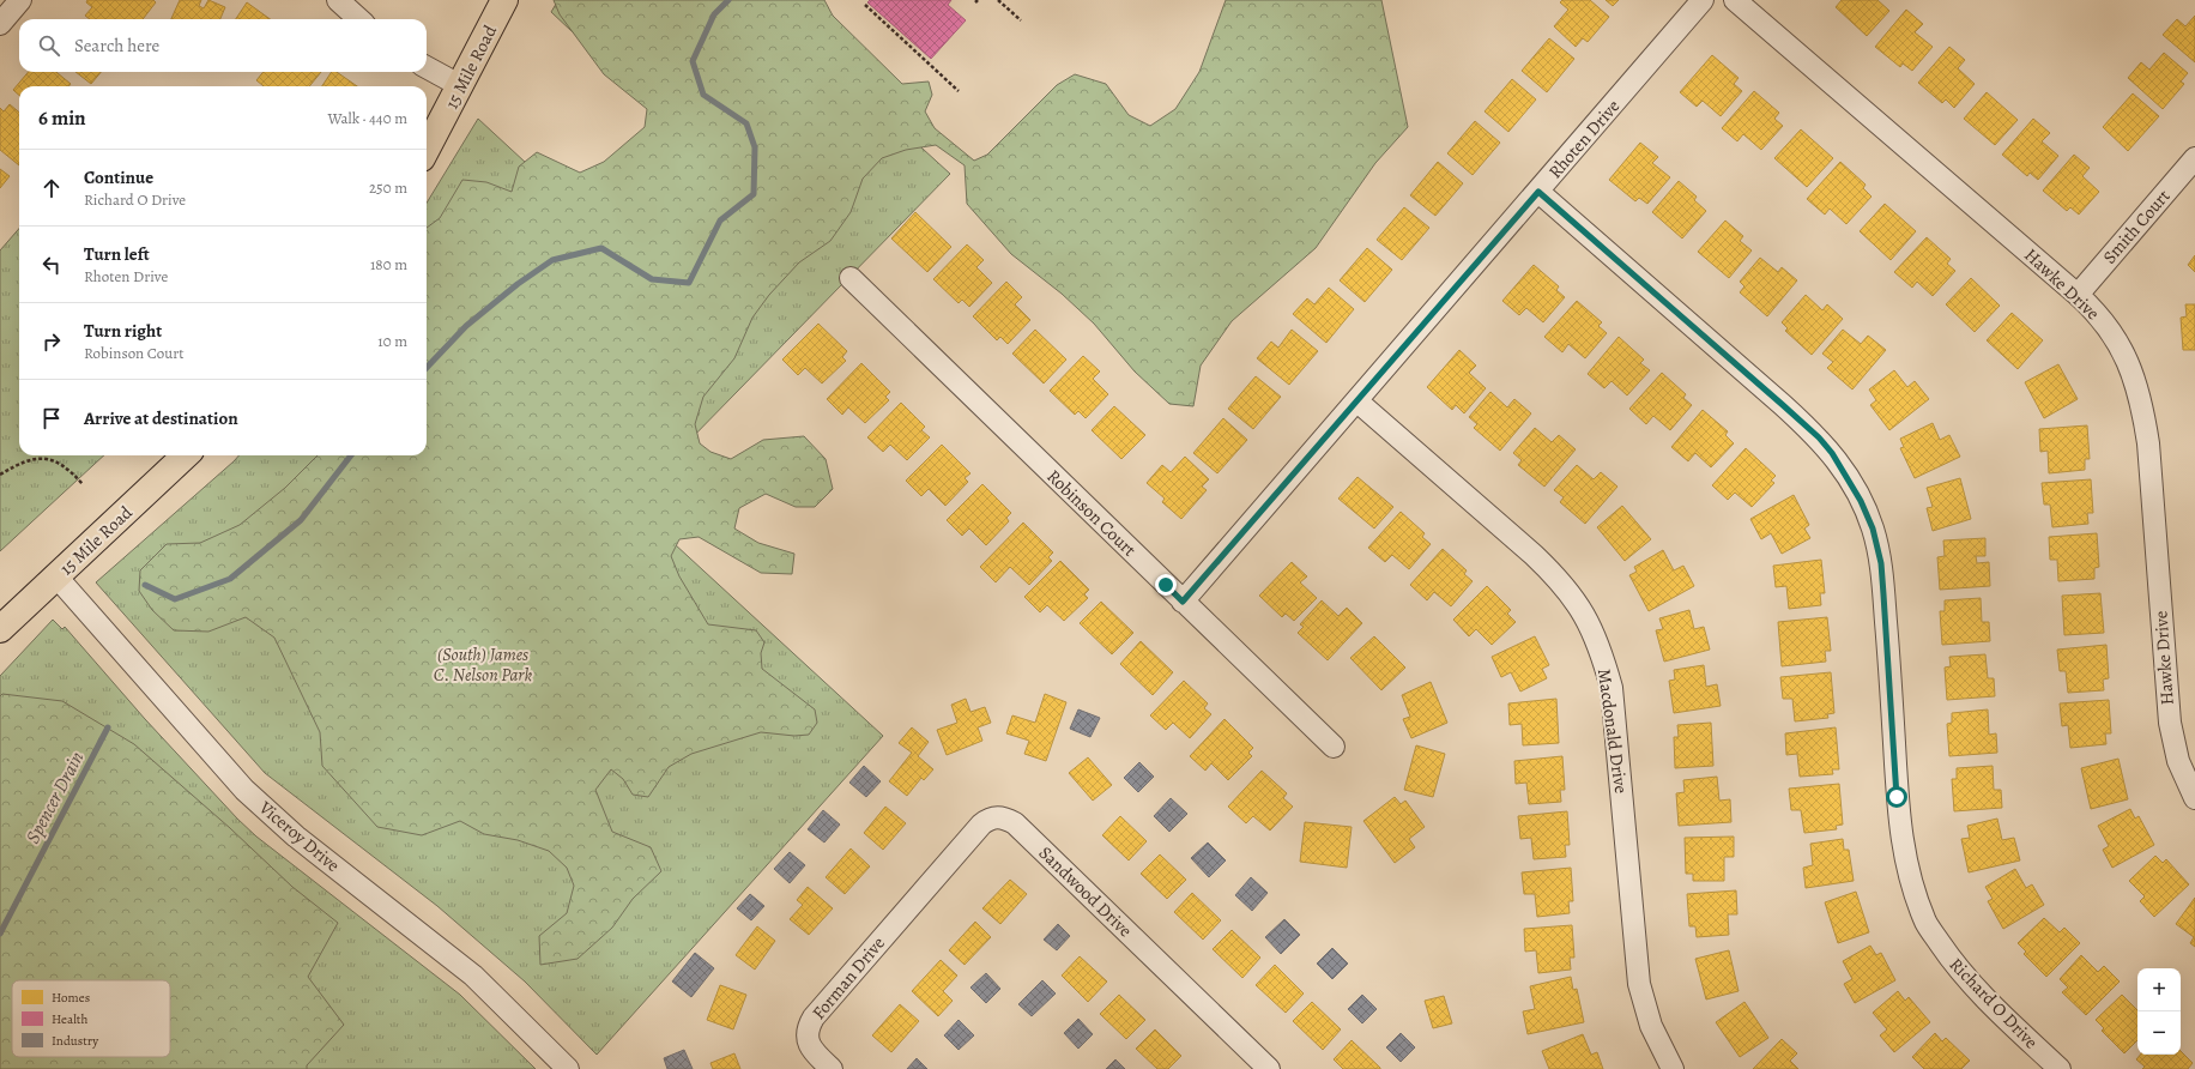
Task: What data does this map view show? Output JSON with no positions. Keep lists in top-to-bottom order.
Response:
{
  "streets": {
    "main road": ["15 Mile Road"],
    "street": [
      "Rhoten Drive",
      "Smith Court",
      "Hawke Drive",
      "Robinson Court",
      "Macdonald Drive",
      "Viceroy Drive",
      "Sandwood Drive",
      "Forman Drive",
      "Richard O Drive"
    ]
  },
  "crossings": [
    ["15 Mile Road", "Viceroy Drive"],
    ["Rhoten Drive", "Robinson Court"],
    ["Rhoten Drive", "Macdonald Drive"],
    ["Rhoten Drive", "Richard O Drive"],
    ["Smith Court", "Hawke Drive"],
    ["Sandwood Drive", "Forman Drive"]
  ],
  "water": ["Spencer Drain"],
  "parks": ["(South) James C. Nelson Park"],
  "legend": ["Homes", "Health", "Industry"],
  "page": {
    "search": "Search here",
    "heading": ["6 min", "Walk · 440 m"],
    "list": [
      ["Continue", "Richard O Drive", "250 m"],
      ["Turn left", "Rhoten Drive", "180 m"],
      ["Turn right", "Robinson Court", "10 m"],
      "Arrive at destination"
    ],
    "map_buttons": ["+", "−"]
  }
}
